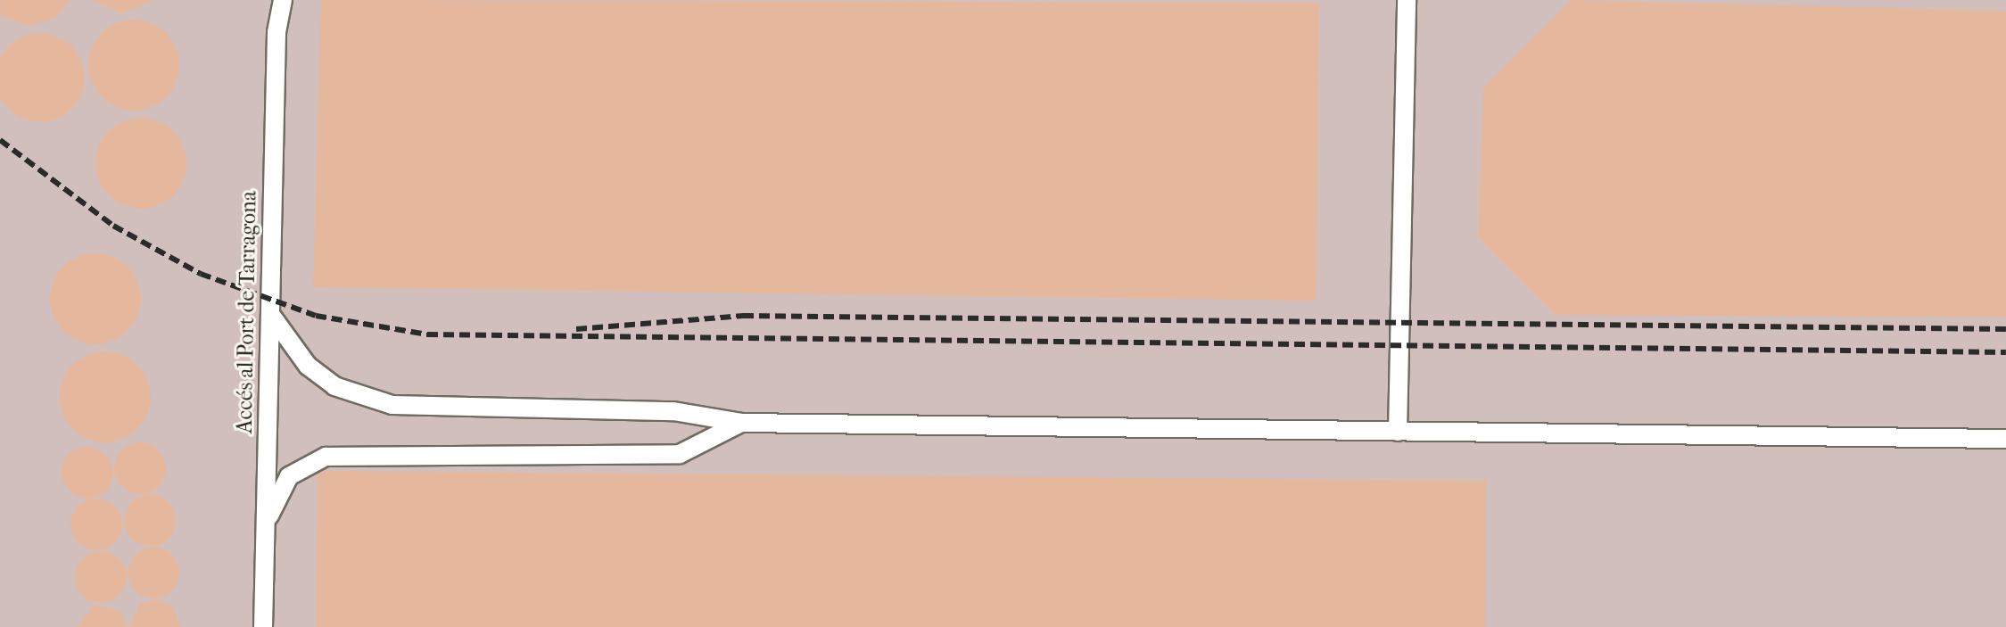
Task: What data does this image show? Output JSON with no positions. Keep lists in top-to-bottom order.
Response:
{
  "streets": {
    "lane": ["Accés al Port de Tarragona"]
  }
}
